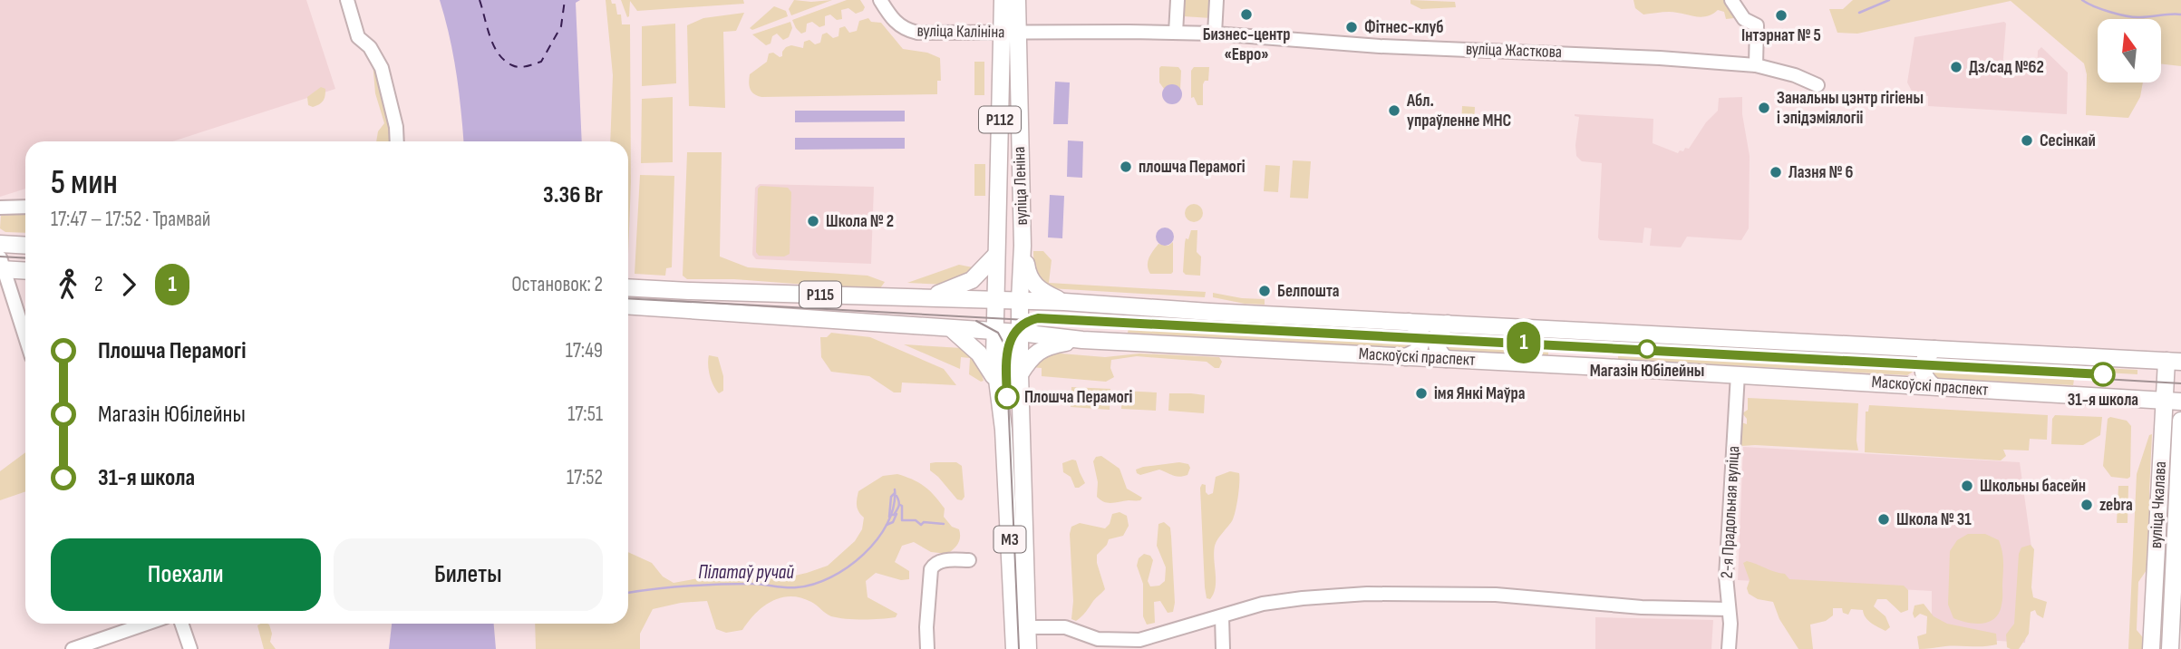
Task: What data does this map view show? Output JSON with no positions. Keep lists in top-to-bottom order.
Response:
{
  "streets": {
    "main road": [
      "Р112",
      "вуліца Леніна",
      "Р115",
      "Маскоўскі праспект",
      "вуліца Чкалава",
      "М3"
    ],
    "street": ["вуліца Калініна", "вуліца Жасткова", "2-я Прадольная вуліца"]
  },
  "crossings": [
    ["вуліца Калініна", "вуліца Жасткова"],
    ["вуліца Калініна", "вуліца Леніна"],
    ["вуліца Жасткова", "вуліца Леніна"],
    ["Р112", "вуліца Леніна"],
    ["Р112", "Р115"],
    ["Р112", "Маскоўскі праспект"],
    ["Р112", "М3"],
    ["вуліца Леніна", "Р115"],
    ["вуліца Леніна", "Маскоўскі праспект"],
    ["вуліца Леніна", "М3"],
    ["Р115", "Маскоўскі праспект"],
    ["Р115", "М3"],
    ["Маскоўскі праспект", "вуліца Чкалава"],
    ["Маскоўскі праспект", "2-я Прадольная вуліца"],
    ["Маскоўскі праспект", "М3"]
  ],
  "water": ["Пілатаў ручай"],
  "places": [
    "Бизнес-центр «Евро»",
    "Інтэрнат № 5",
    "Фітнес-клуб",
    "Дз/сад №62",
    "Занальны цэнтр гігіены і эпідэміялогіі",
    "Абл. упраўленне МНС",
    "Сесінкай",
    "плошча Перамогі",
    "Лазня № 6",
    "Школа № 2",
    "Белпошта",
    "Магазін Юбілейны",
    "31-я школа",
    "імя Янкі Маўра",
    "Плошча Перамогі",
    "Школьны басейн",
    "zebra",
    "Школа № 31"
  ],
  "lines": ["tram line 1"],
  "north": "top",
  "page": {
    "on_map": "1",
    "heading": ["5 мин", "17:47 – 17:52 · Трамвай", "3.36 Br"],
    "legs": ["2", "1", "Остановок: 2"],
    "list": [
      {
        "name": "Плошча Перамогі",
        "value": "17:49"
      },
      {
        "name": "Магазін Юбілейны",
        "value": "17:51"
      },
      {
        "name": "31-я школа",
        "value": "17:52"
      }
    ],
    "buttons": ["Поехали", "Билеты"]
  }
}
